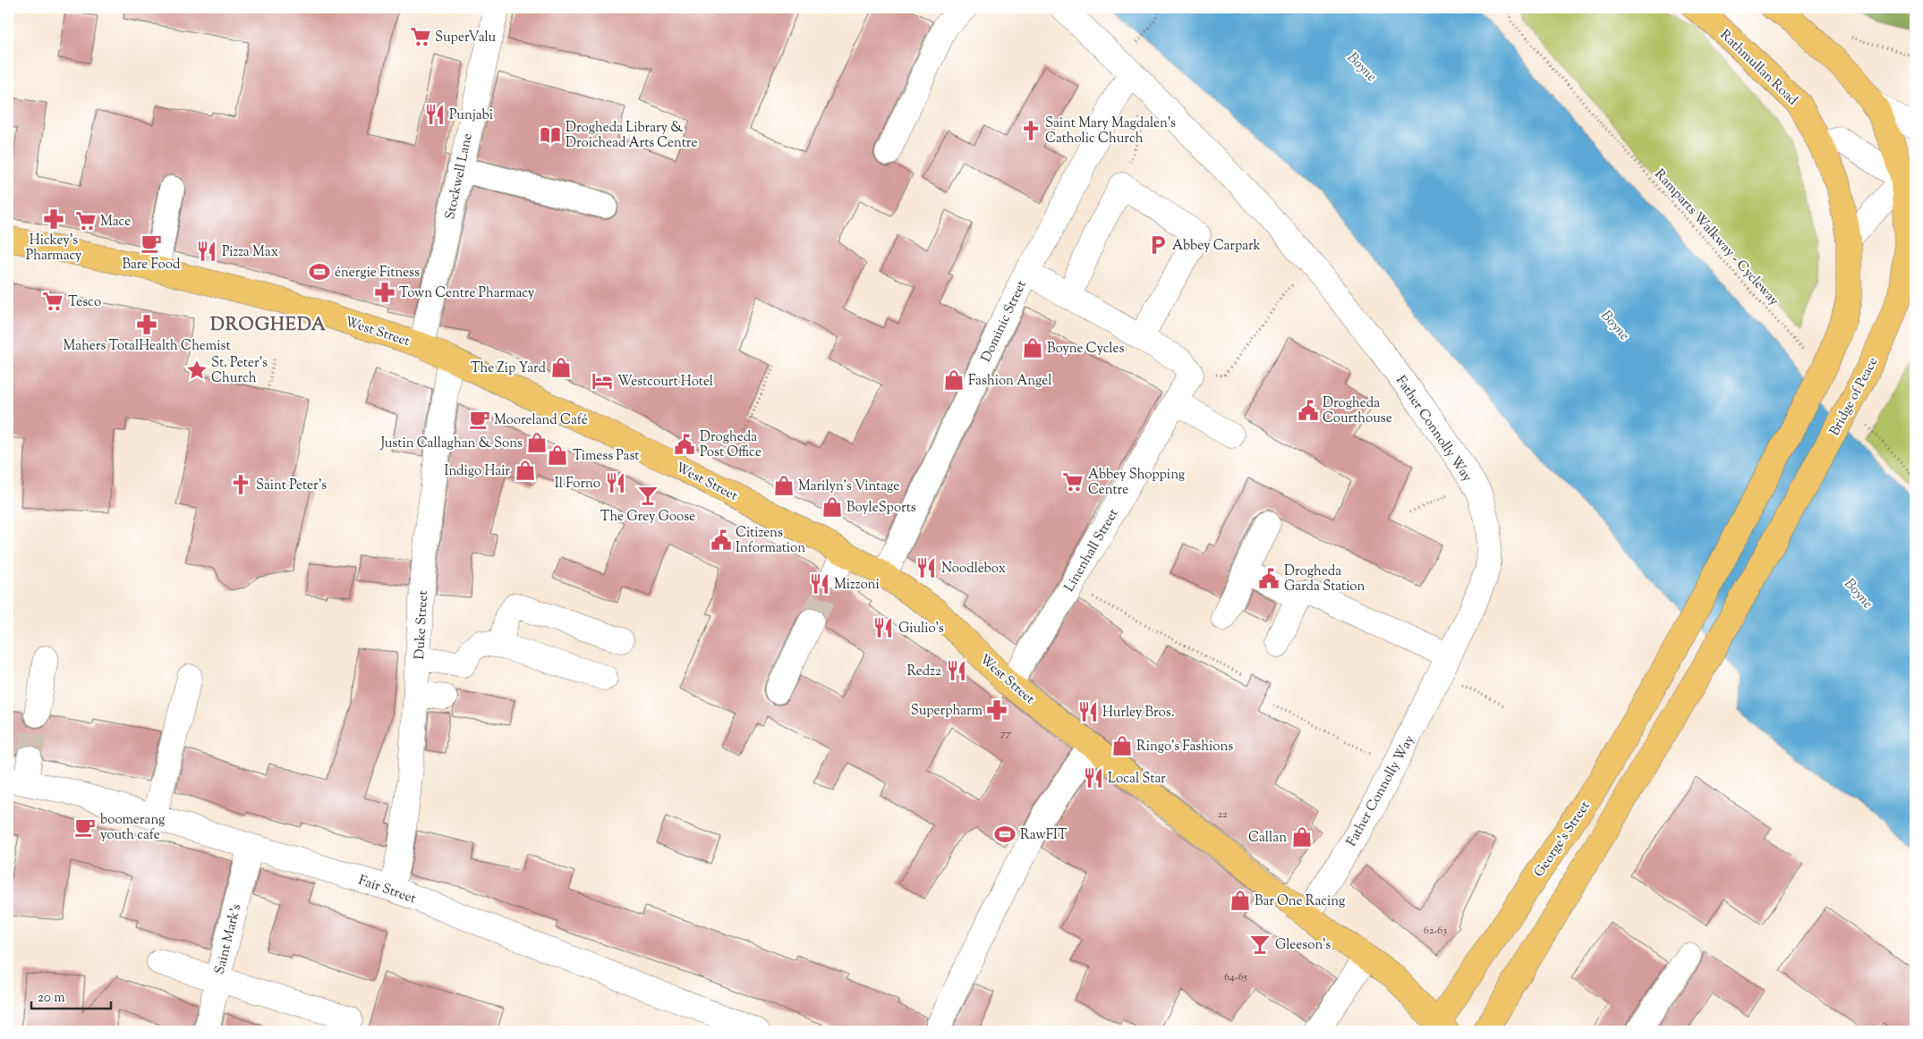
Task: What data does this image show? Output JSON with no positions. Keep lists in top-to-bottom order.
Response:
{
  "streets": {
    "main road": [
      "Rathmullan Road",
      "West Street",
      "Bridge of Peace",
      "George's Street"
    ],
    "street": [
      "Stockwell Lane",
      "Dominic Street",
      "Father Connolly Way",
      "Linenhall Street",
      "Duke Street",
      "Fair Street",
      "Saint Mark's"
    ],
    "path": ["Ramparts Walkway - Cycleway"]
  },
  "crossings": [
    ["Stockwell Lane", "West Street"],
    ["Ramparts Walkway - Cycleway", "George's Street"],
    ["Dominic Street", "West Street"],
    ["Dominic Street", "Father Connolly Way"],
    ["West Street", "Father Connolly Way"],
    ["West Street", "Linenhall Street"],
    ["West Street", "Duke Street"],
    ["West Street", "George's Street"],
    ["Duke Street", "Fair Street"],
    ["Fair Street", "Saint Mark's"]
  ],
  "districts": ["DROGHEDA"],
  "water": ["Boyne"],
  "places": {
    "supermarket": [
      "SuperValu",
      "Mace",
      "Tesco",
      "Abbey Shopping Centre"
    ],
    "restaurant": [
      "Punjabi",
      "Pizza Max",
      "Il Forno",
      "Noodlebox",
      "Mizzoni",
      "Giulio's",
      "Redz2",
      "Hurley Bros.",
      "Local Star"
    ],
    "church": ["Saint Mary Magdalen's Catholic Church", "Saint Peter's"],
    "library": ["Drogheda Library & Droichead Arts Centre"],
    "pharmacy": [
      "Hickey's Pharmacy",
      "Town Centre Pharmacy",
      "Mahers TotalHealth Chemist",
      "Superpharm"
    ],
    "cafe": ["Bare Food", "Mooreland Café", "boomerang youth cafe"],
    "parking": ["Abbey Carpark"],
    "sports": ["énergie Fitness", "RawFIT"],
    "shop": [
      "Boyne Cycles",
      "The Zip Yard",
      "Fashion Angel",
      "Justin Callaghan & Sons",
      "Timess Past",
      "Indigo Hair",
      "Marilyn's Vintage",
      "BoyleSports",
      "Ringo's Fashions",
      "Callan",
      "Bar One Racing"
    ],
    "place": ["St. Peter's Church"],
    "hotel": ["Westcourt Hotel"],
    "public building": [
      "Drogheda Courthouse",
      "Drogheda Post Office",
      "Citizens Information",
      "Drogheda Garda Station"
    ],
    "bar": ["The Grey Goose", "Gleeson’s"]
  },
  "house_numbers": [
    "77",
    "22",
    "62-63",
    "64-65"
  ],
  "scale_bar": "20 m"
}
